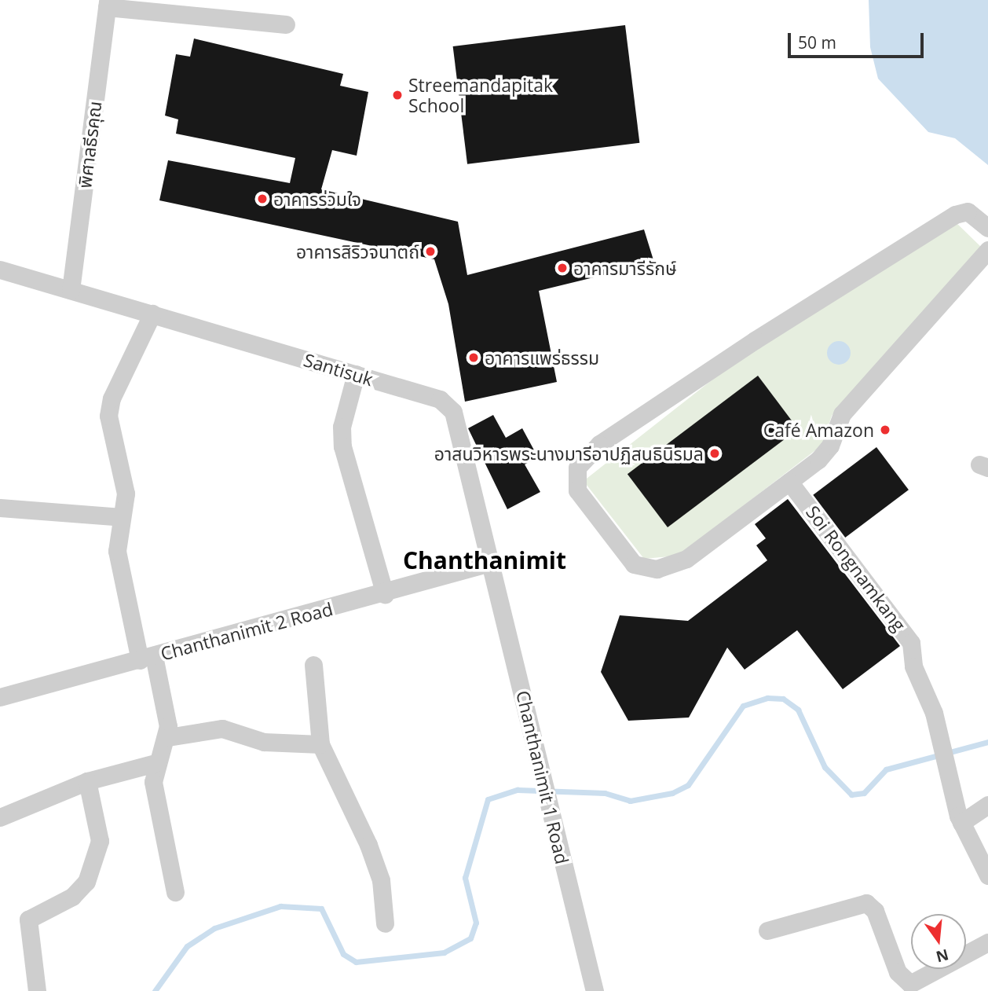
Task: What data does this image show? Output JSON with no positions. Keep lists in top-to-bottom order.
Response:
{
  "streets": {
    "street": [
      "พิศาลธีรคุณ",
      "Santisuk",
      "Soi Rongnamkang",
      "Chanthanimit 2 Road",
      "Chanthanimit 1 Road"
    ]
  },
  "crossings": [
    ["พิศาลธีรคุณ", "Santisuk"],
    ["Santisuk", "Chanthanimit 2 Road"],
    ["Santisuk", "Chanthanimit 1 Road"],
    ["Chanthanimit 2 Road", "Chanthanimit 1 Road"]
  ],
  "districts": ["Chanthanimit"],
  "places": [
    "Streemandapitak School",
    "อาคารร่วมใจ",
    "อาคารสิริวจนาตถ์",
    "อาคารมารีรักษ์",
    "อาคารแพร่ธรรม",
    "Café Amazon",
    "อาสนวิหารพระนางมารีอาปฏิสนธินิรมล"
  ],
  "scale_bar": "50 m",
  "north": "bottom"
}
